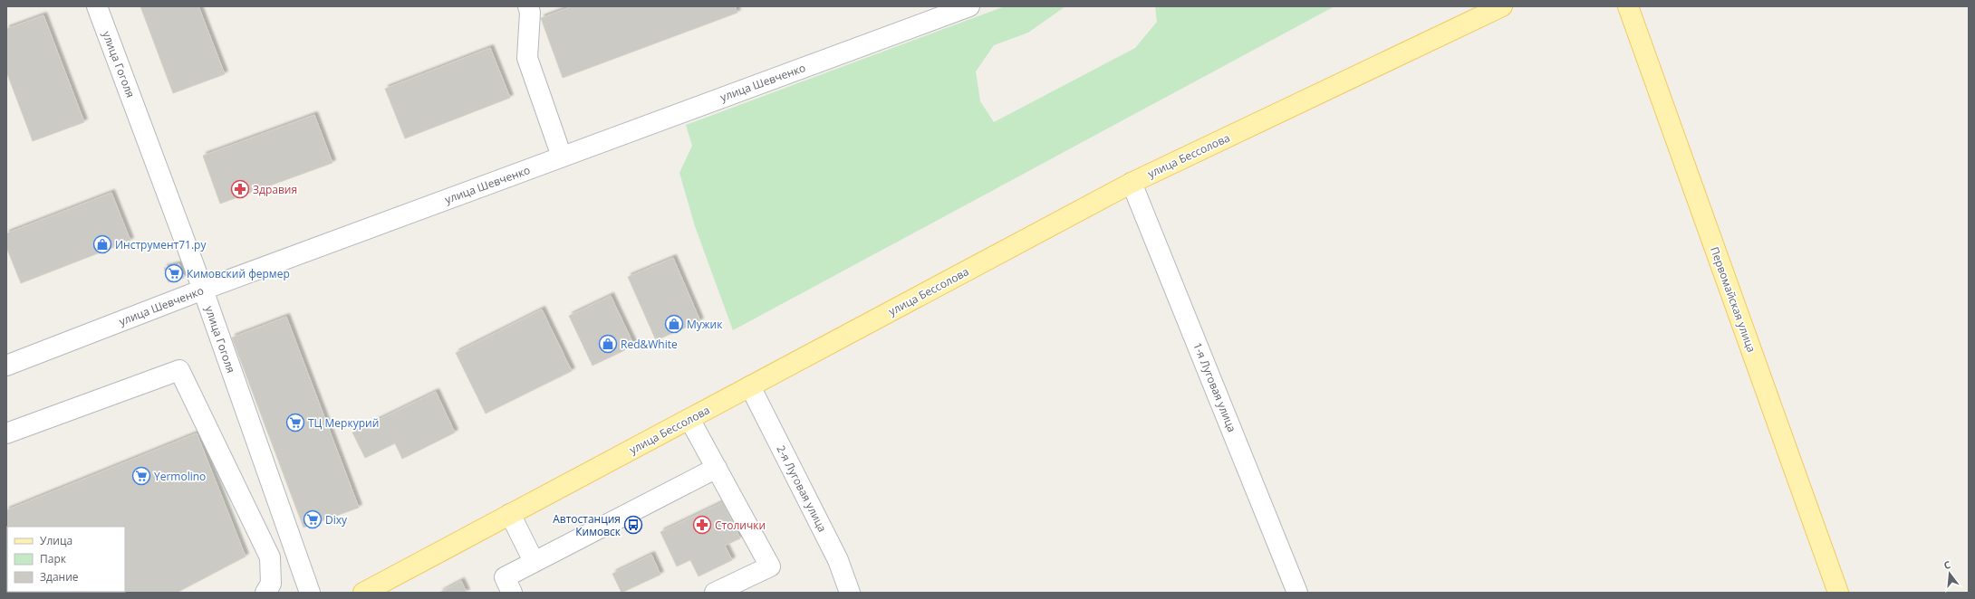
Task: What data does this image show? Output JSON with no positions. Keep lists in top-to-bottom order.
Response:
{
  "streets": {
    "main road": ["улица Бессолова", "Первомайская улица"],
    "street": [
      "улица Гоголя",
      "улица Шевченко",
      "1-я Луговая улица",
      "2-я Луговая улица"
    ]
  },
  "crossings": [
    ["улица Гоголя", "улица Шевченко"],
    ["улица Бессолова", "1-я Луговая улица"],
    ["улица Бессолова", "2-я Луговая улица"]
  ],
  "places": {
    "pharmacy": ["Здравия", "Столички"],
    "shop": ["Инструмент71.ру", "Мужик", "Red&White"],
    "supermarket": [
      "Кимовский фермер",
      "ТЦ Меркурий",
      "Yermolino",
      "Dixy"
    ],
    "bus stop": ["Автостанция Кимовск"]
  },
  "legend": ["Улица", "Парк", "Здание"],
  "north": "top"
}
